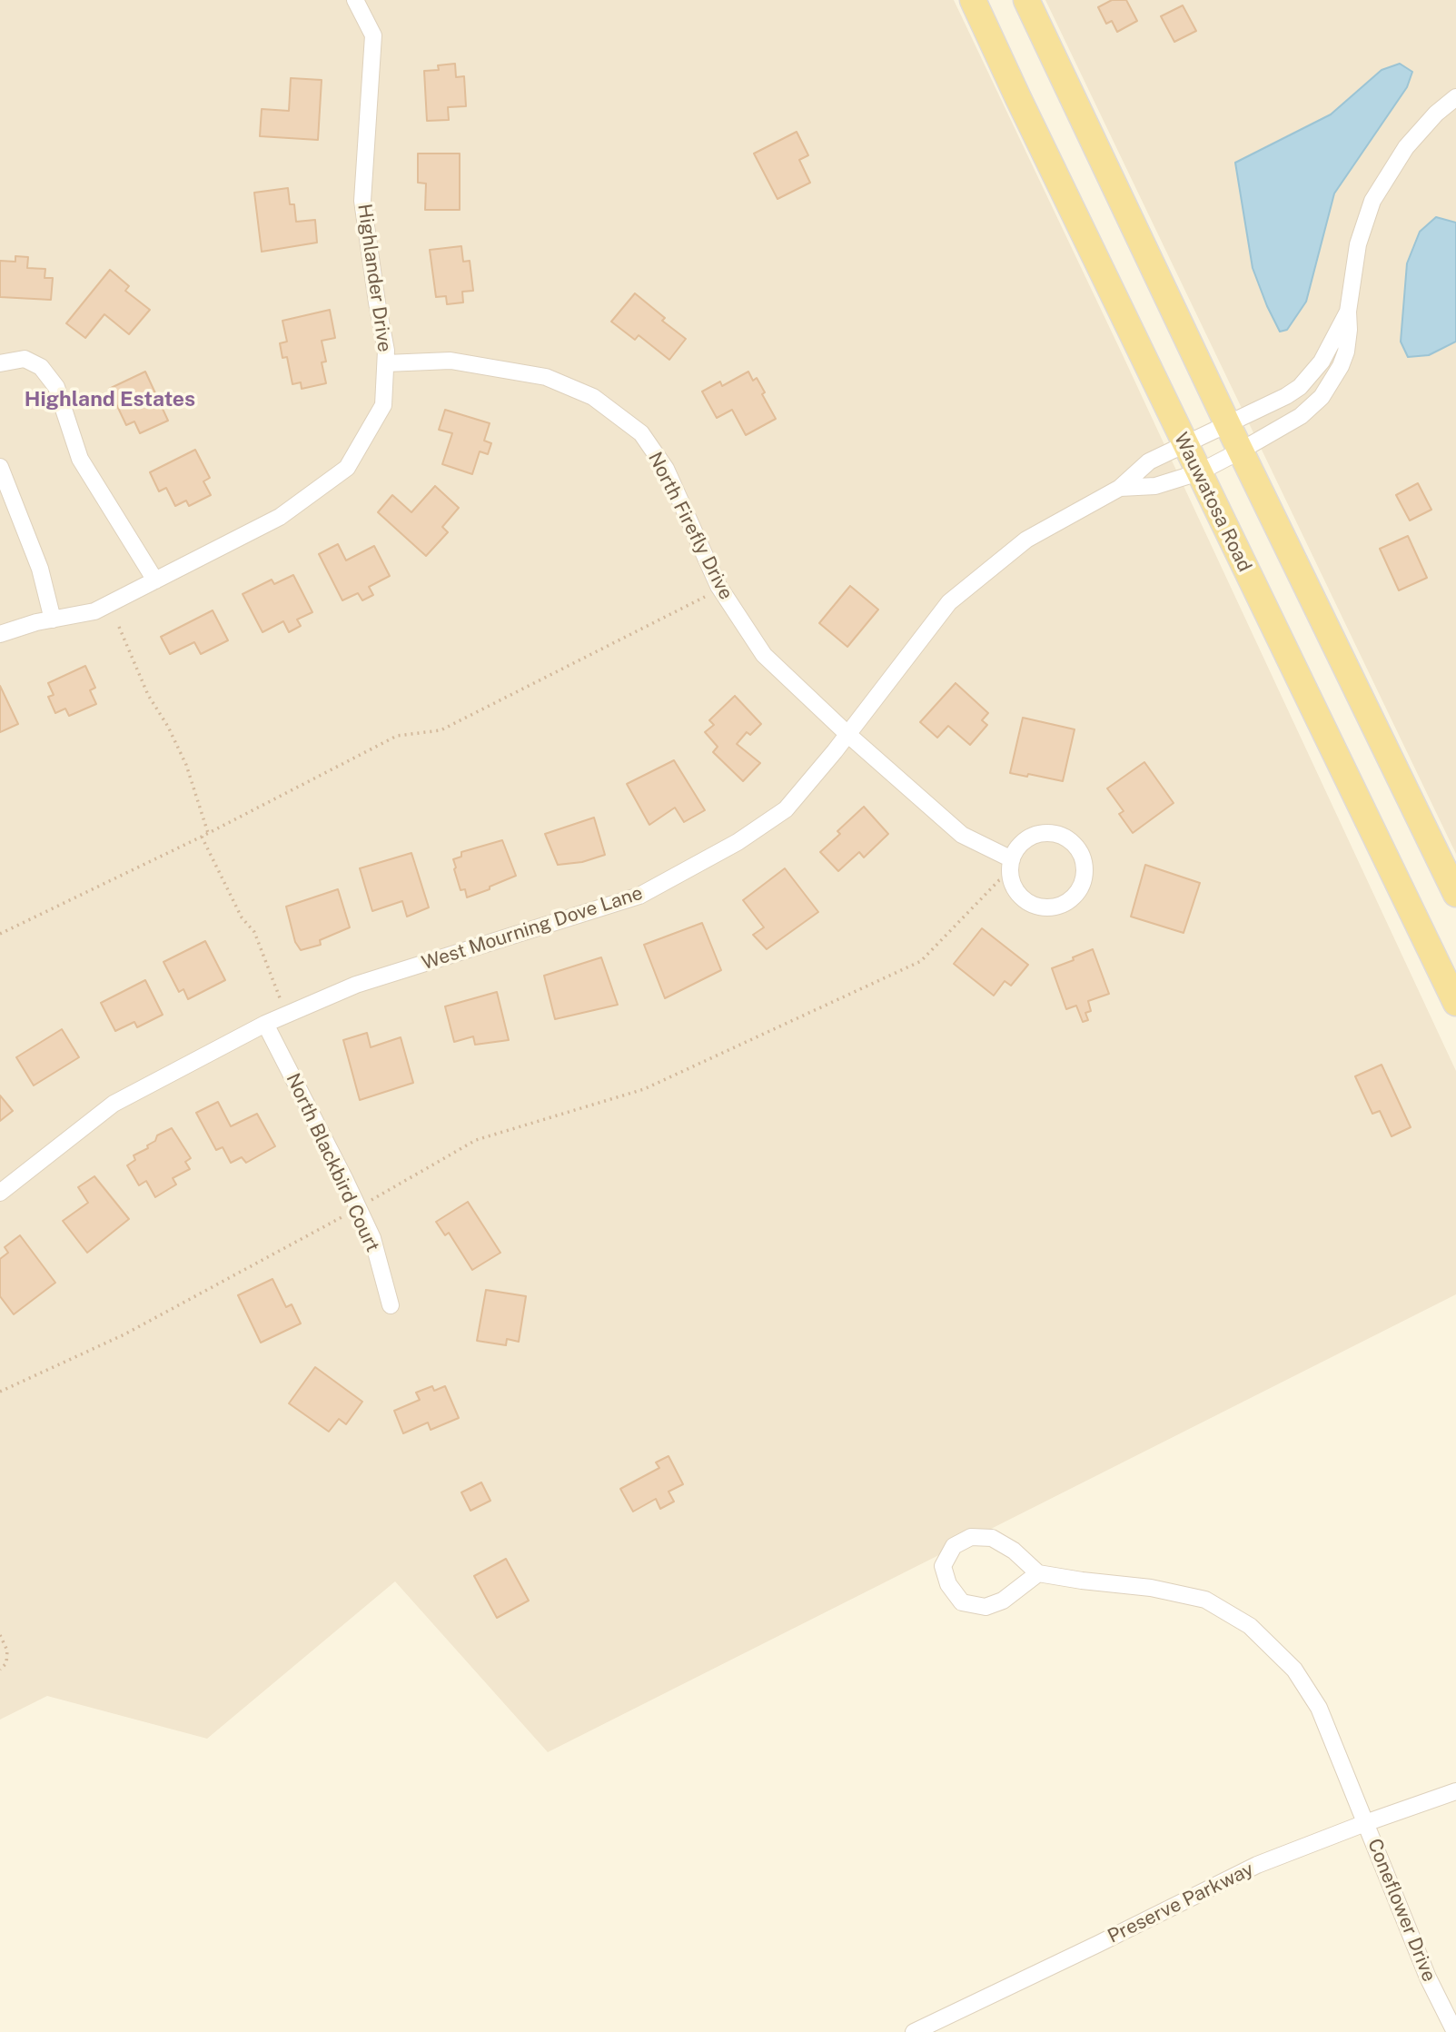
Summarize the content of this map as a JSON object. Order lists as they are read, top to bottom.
{
  "streets": {
    "main road": ["Wauwatosa Road"],
    "street": [
      "Highlander Drive",
      "North Firefly Drive",
      "West Mourning Dove Lane",
      "North Blackbird Court",
      "Preserve Parkway",
      "Coneflower Drive"
    ]
  },
  "crossings": [
    ["Highlander Drive", "North Firefly Drive"],
    ["North Firefly Drive", "West Mourning Dove Lane"],
    ["West Mourning Dove Lane", "North Blackbird Court"],
    ["Preserve Parkway", "Coneflower Drive"]
  ],
  "districts": ["Highland Estates"]
}
